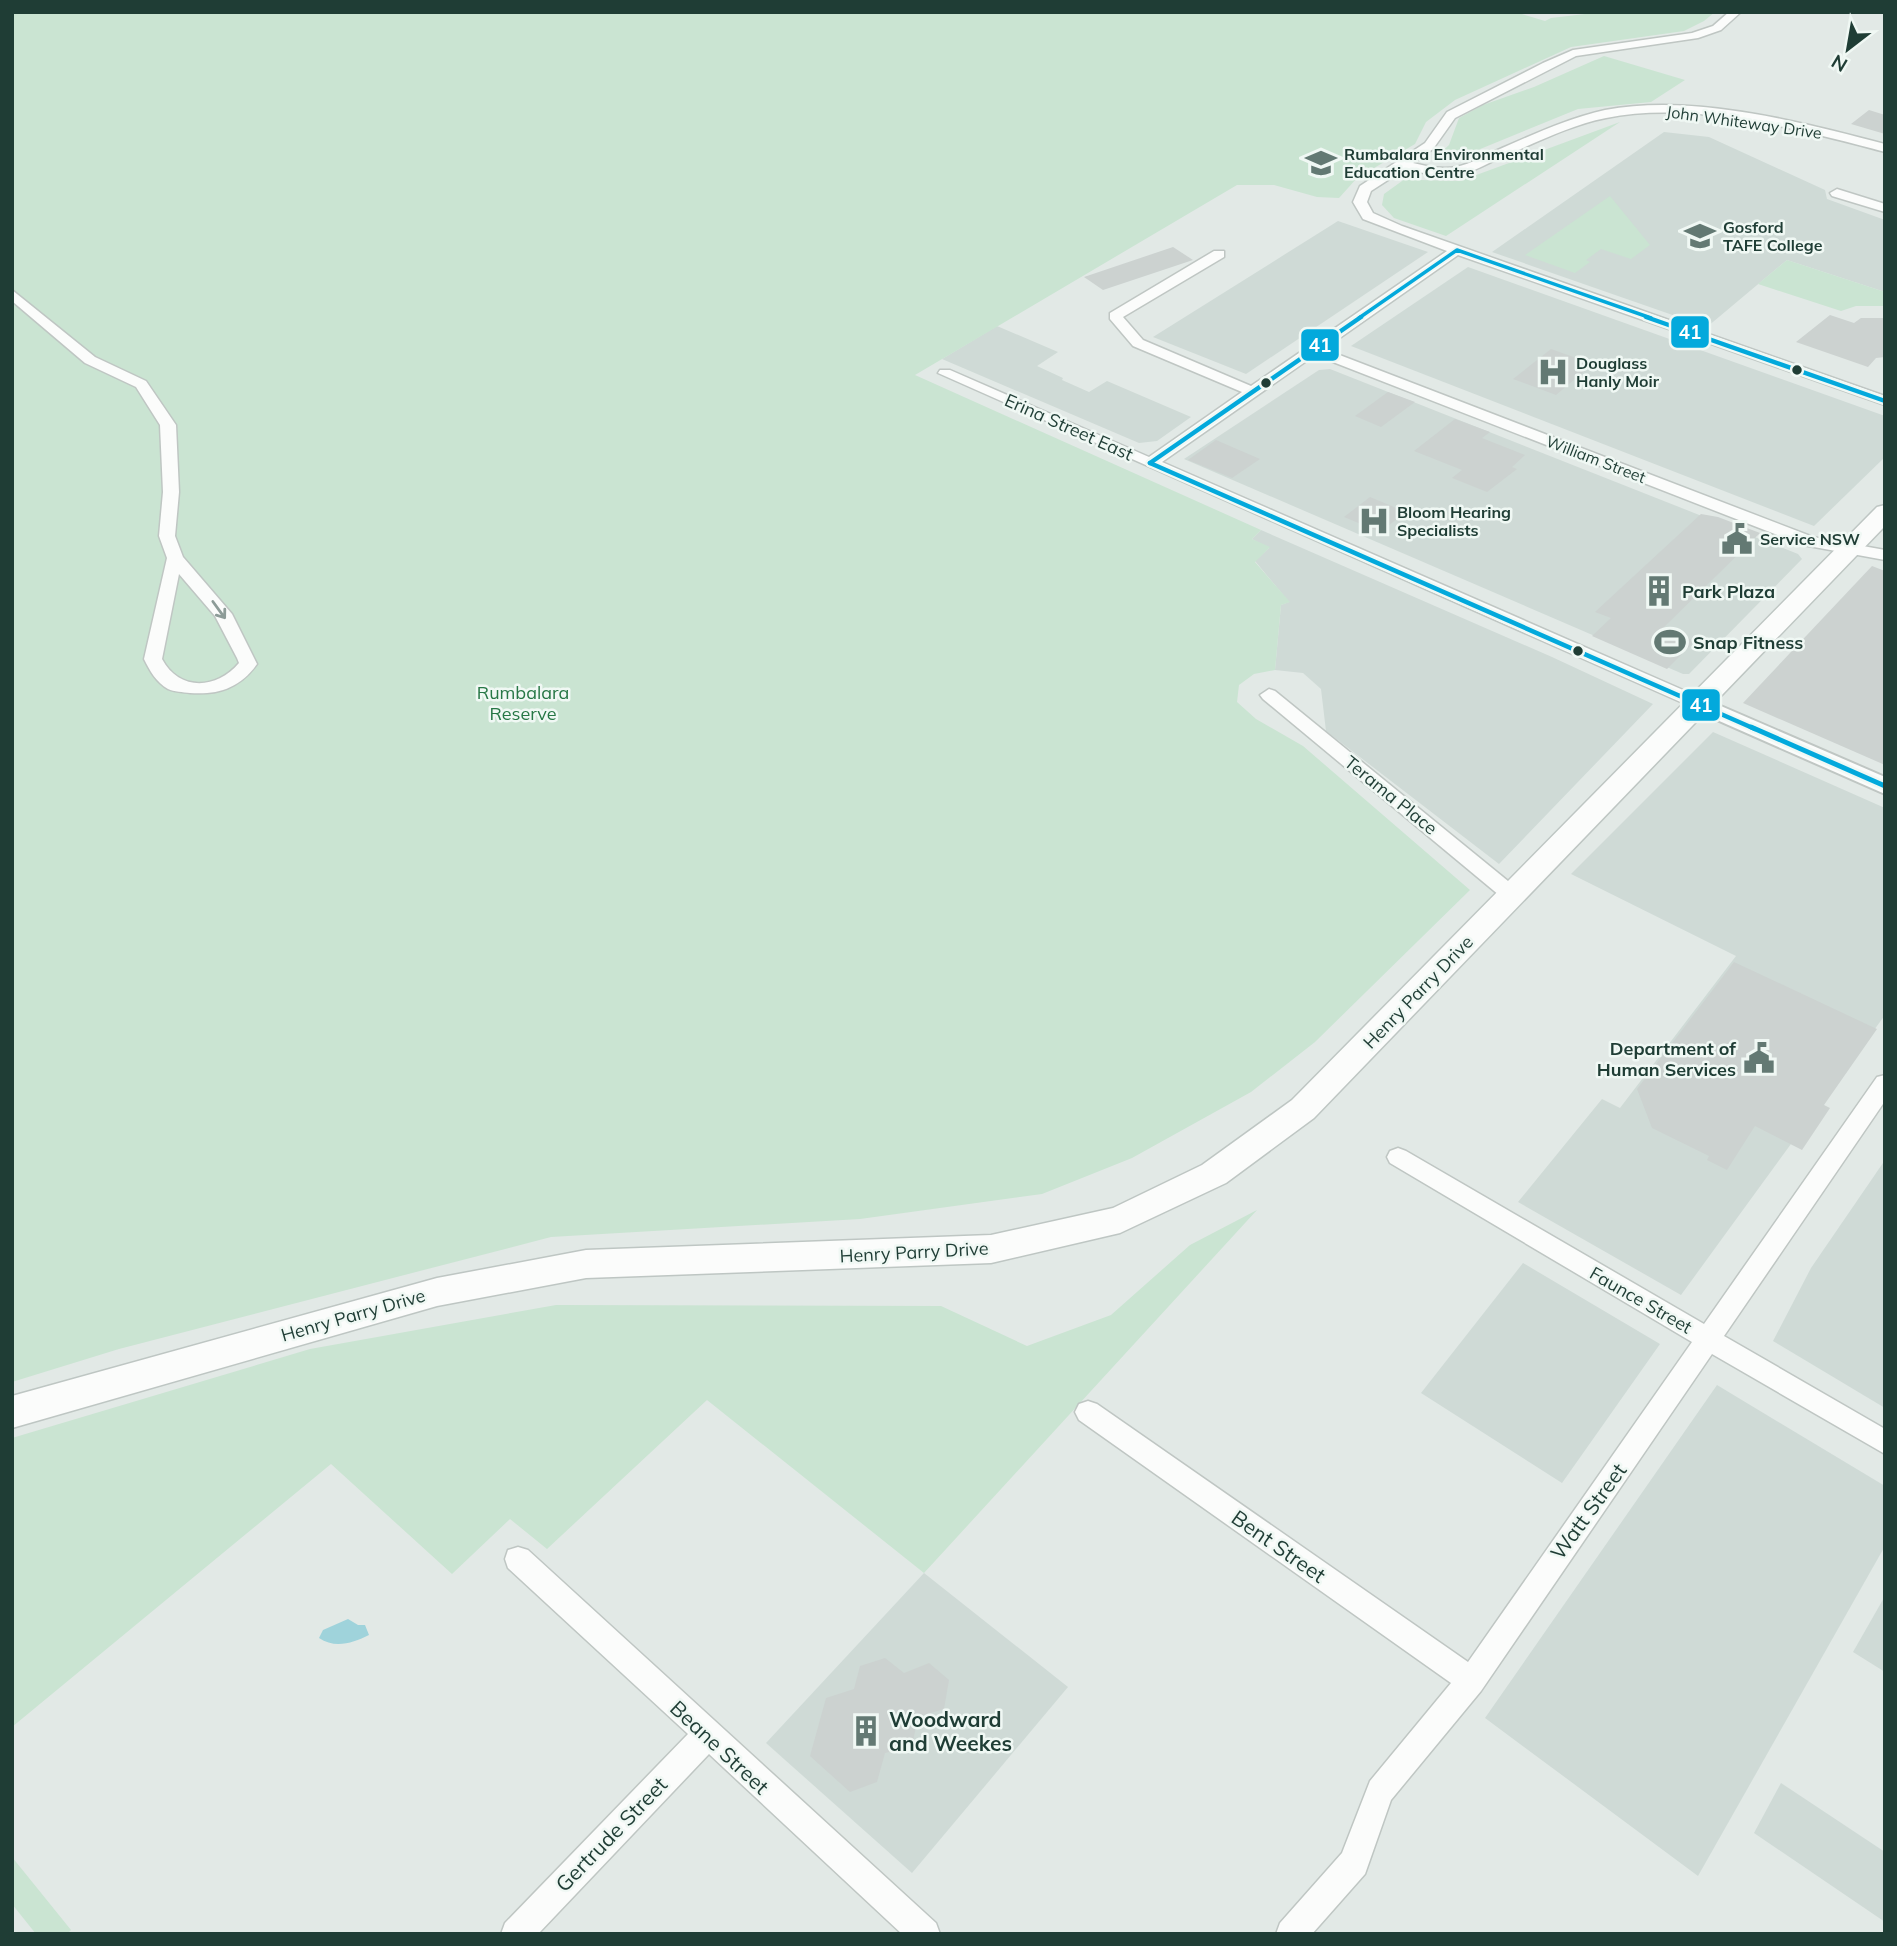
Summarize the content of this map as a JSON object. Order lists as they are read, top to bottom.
{
  "streets": {
    "main road": ["Henry Parry Drive"],
    "street": [
      "John Whiteway Drive",
      "Erina Street East",
      "William Street",
      "Terama Place",
      "Faunce Street",
      "Watt Street",
      "Bent Street",
      "Beane Street",
      "Gertrude Street"
    ]
  },
  "crossings": [
    ["Erina Street East", "Henry Parry Drive"],
    ["William Street", "Henry Parry Drive"],
    ["Terama Place", "Henry Parry Drive"],
    ["Faunce Street", "Watt Street"],
    ["Watt Street", "Bent Street"],
    ["Beane Street", "Gertrude Street"]
  ],
  "parks": ["Rumbalara Reserve"],
  "places": {
    "school or university": ["Rumbalara Environmental Education Centre", "Gosford TAFE College"],
    "hospital": ["Douglass Hanly Moir", "Bloom Hearing Specialists"],
    "public building": ["Service NSW", "Department of Human Services"],
    "building": ["Park Plaza", "Woodward and Weekes"],
    "sports": ["Snap Fitness"]
  },
  "lines": ["transit line 41"],
  "north": "bottom left"
}
